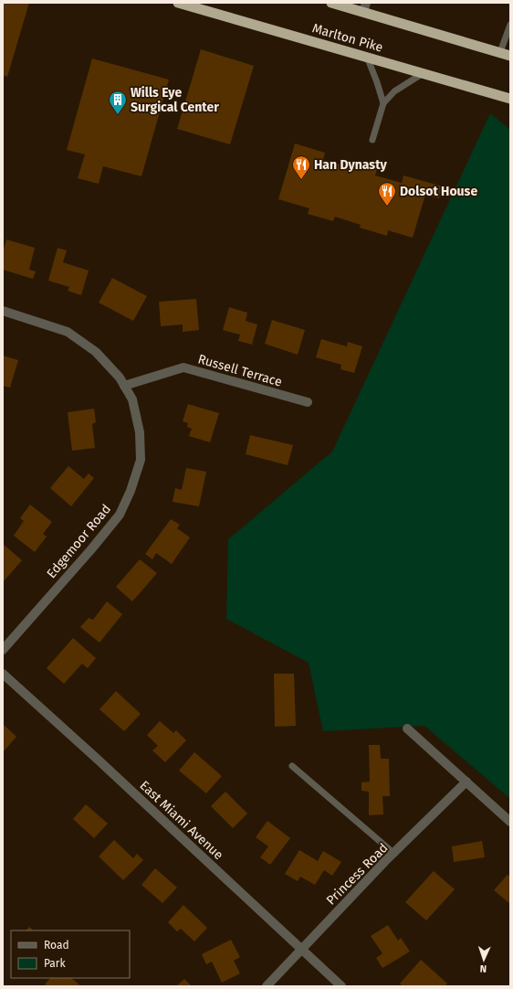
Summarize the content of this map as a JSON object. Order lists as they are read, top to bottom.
{
  "streets": {
    "highway": ["Marlton Pike"],
    "street": [
      "Russell Terrace",
      "Edgemoor Road",
      "East Miami Avenue",
      "Princess Road"
    ]
  },
  "crossings": [
    ["Russell Terrace", "Edgemoor Road"],
    ["East Miami Avenue", "Princess Road"]
  ],
  "places": {
    "building": ["Wills Eye Surgical Center"],
    "restaurant": ["Han Dynasty", "Dolsot House"]
  },
  "legend": ["Road", "Park"],
  "north": "bottom"
}
